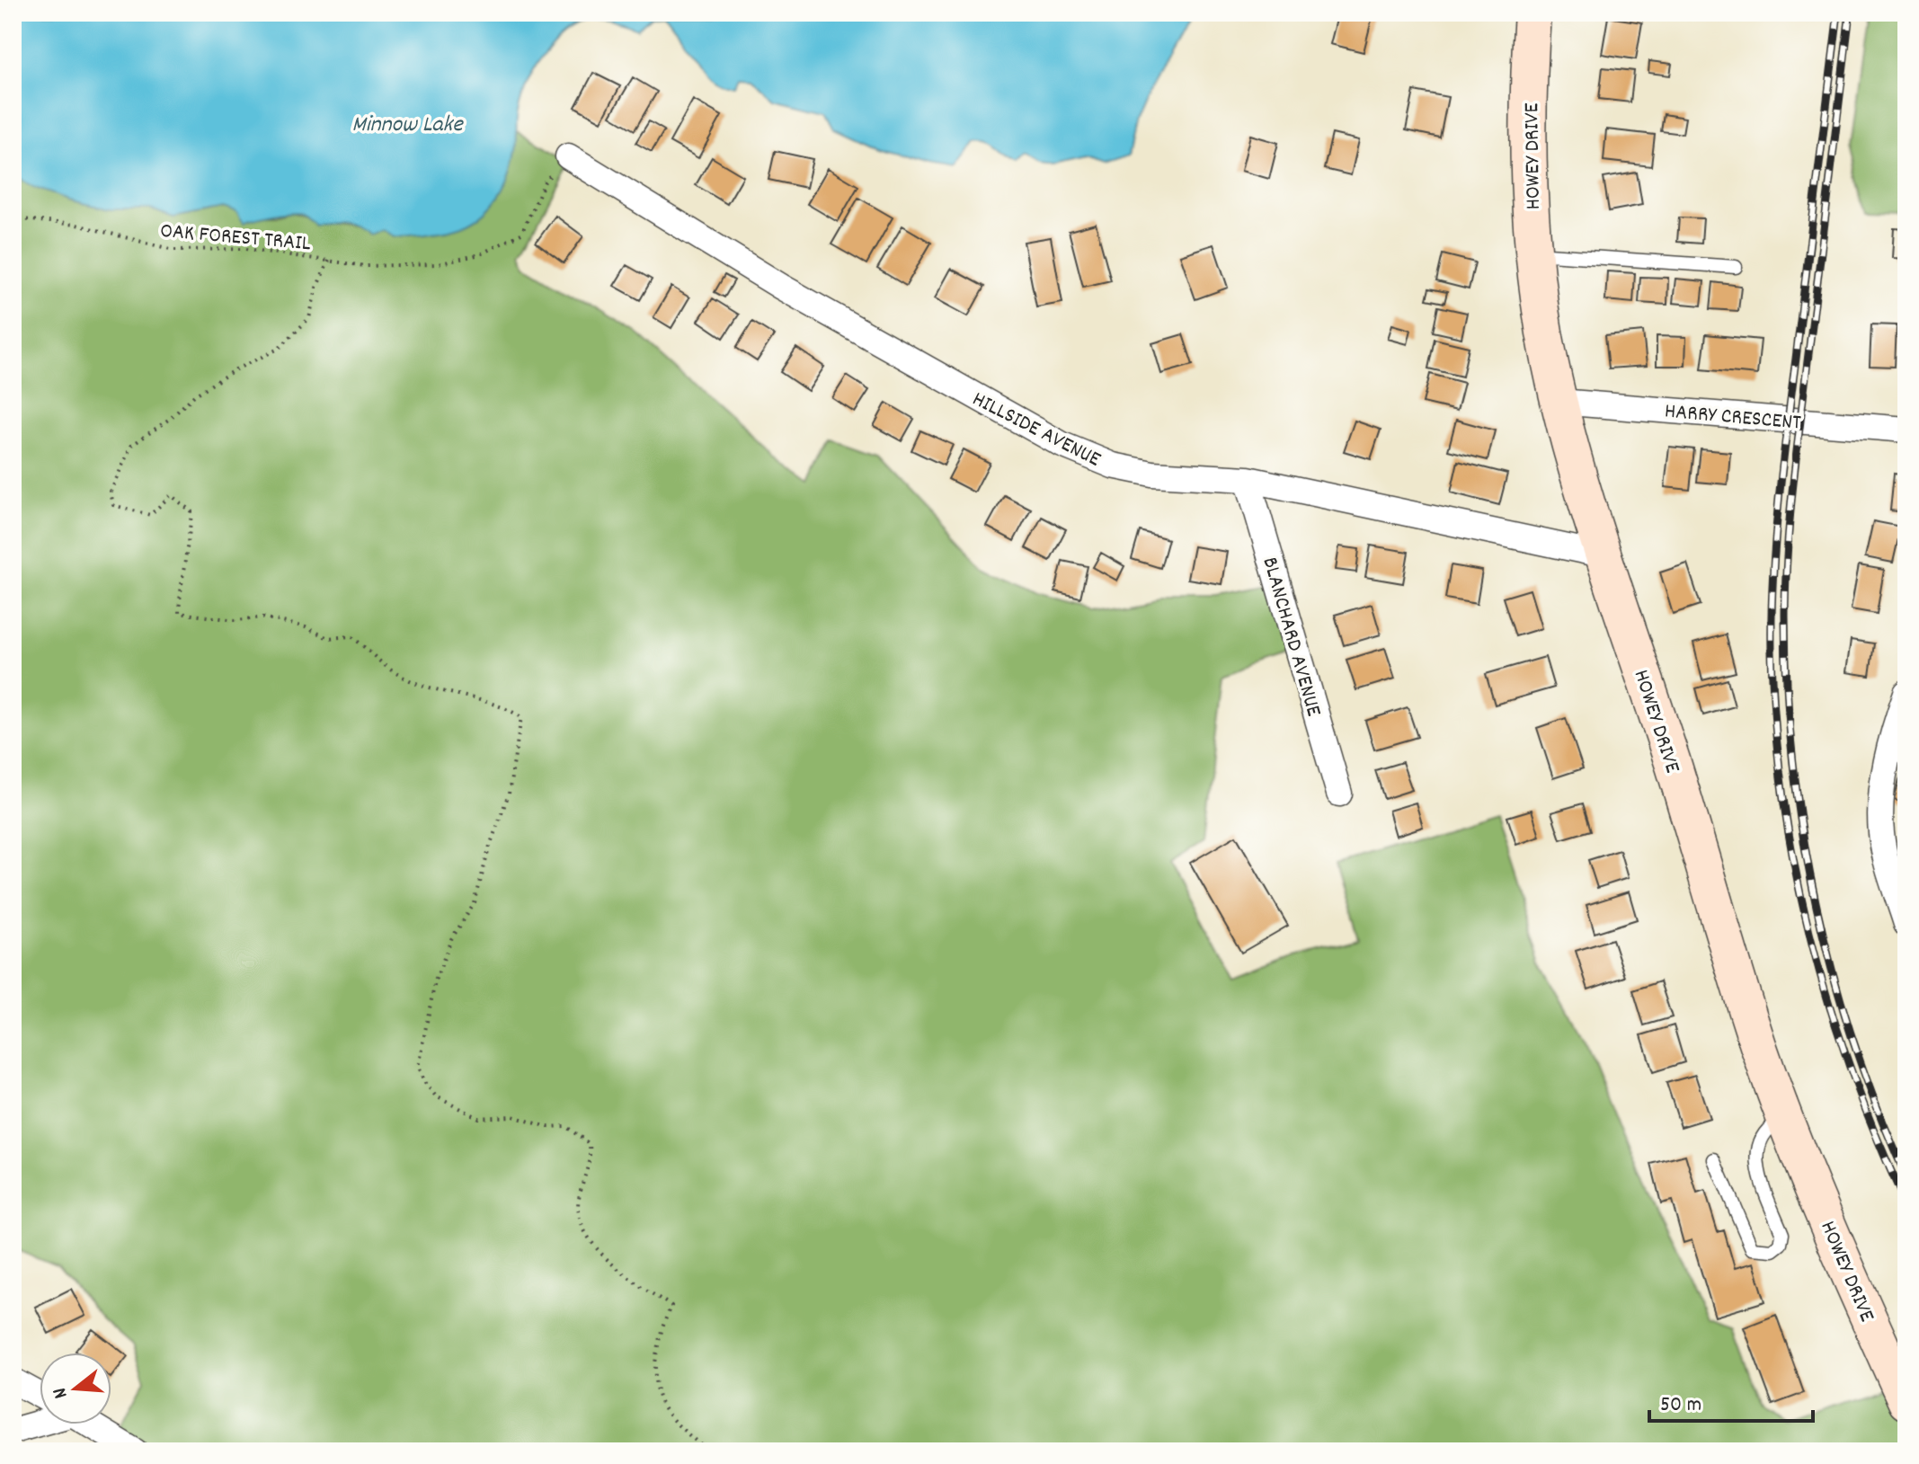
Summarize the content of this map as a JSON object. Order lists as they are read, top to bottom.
{
  "streets": {
    "main road": ["HOWEY DRIVE"],
    "street": ["HARRY CRESCENT", "HILLSIDE AVENUE", "BLANCHARD AVENUE"],
    "path": ["OAK FOREST TRAIL"]
  },
  "crossings": [
    ["HOWEY DRIVE", "HARRY CRESCENT"],
    ["HOWEY DRIVE", "HILLSIDE AVENUE"],
    ["OAK FOREST TRAIL", "HILLSIDE AVENUE"],
    ["HILLSIDE AVENUE", "BLANCHARD AVENUE"]
  ],
  "water": ["Minnow Lake"],
  "scale_bar": "50 m",
  "north": "left"
}
